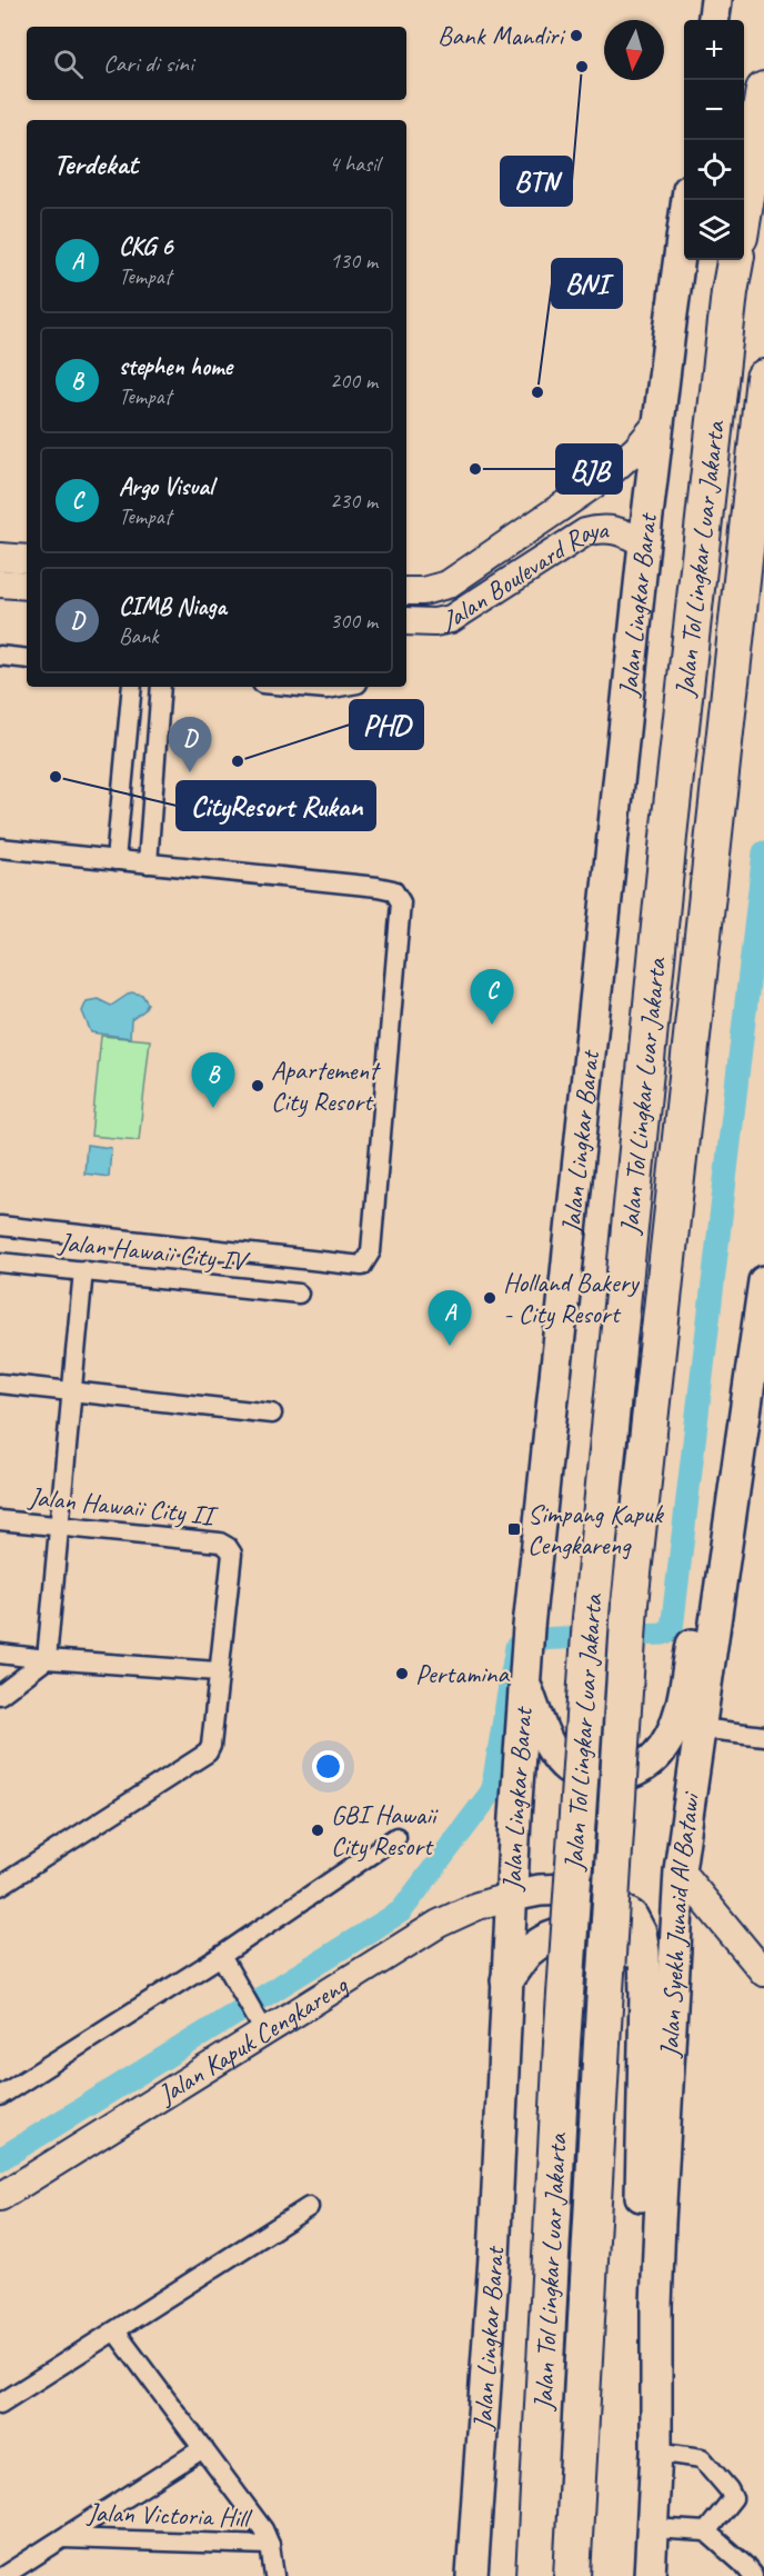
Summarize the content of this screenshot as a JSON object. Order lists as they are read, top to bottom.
{
  "streets": {
    "highway": ["Jalan Tol Lingkar Luar Jakarta"],
    "main road": ["Jalan Lingkar Barat", "Jalan Syekh Junaid Al Batawi"],
    "street": [
      "Jalan Boulevard Raya",
      "Jalan Hawaii City IV",
      "Jalan Hawaii City II",
      "Jalan Kapuk Cengkareng",
      "Jalan Victoria Hill"
    ]
  },
  "crossings": [
    ["Jalan Boulevard Raya", "Jalan Lingkar Barat"],
    ["Jalan Lingkar Barat", "Jalan Kapuk Cengkareng"]
  ],
  "places": {
    "other": [
      "Bank Mandiri",
      "BTN",
      "BNI",
      "BJB",
      "PHD",
      "CityResort Rukan",
      "Apartement City Resort",
      "Holland Bakery - City Resort",
      "Pertamina",
      "GBI Hawaii City Resort"
    ],
    "transit": ["Simpang Kapuk Cengkareng"]
  },
  "north": "bottom",
  "page": {
    "map_buttons": ["+", "−"],
    "search": "Cari di sini",
    "heading": ["Terdekat", "4 hasil"],
    "list": [
      {
        "mark": "A",
        "name": "CKG 6",
        "note": "Tempat",
        "value": "130 m"
      },
      {
        "mark": "B",
        "name": "stephen home",
        "note": "Tempat",
        "value": "200 m"
      },
      {
        "mark": "C",
        "name": "Argo Visual",
        "note": "Tempat",
        "value": "230 m"
      },
      {
        "mark": "D",
        "name": "CIMB Niaga",
        "note": "Bank",
        "value": "300 m"
      }
    ],
    "pins": [
      "D",
      "C",
      "B",
      "A"
    ]
  }
}
